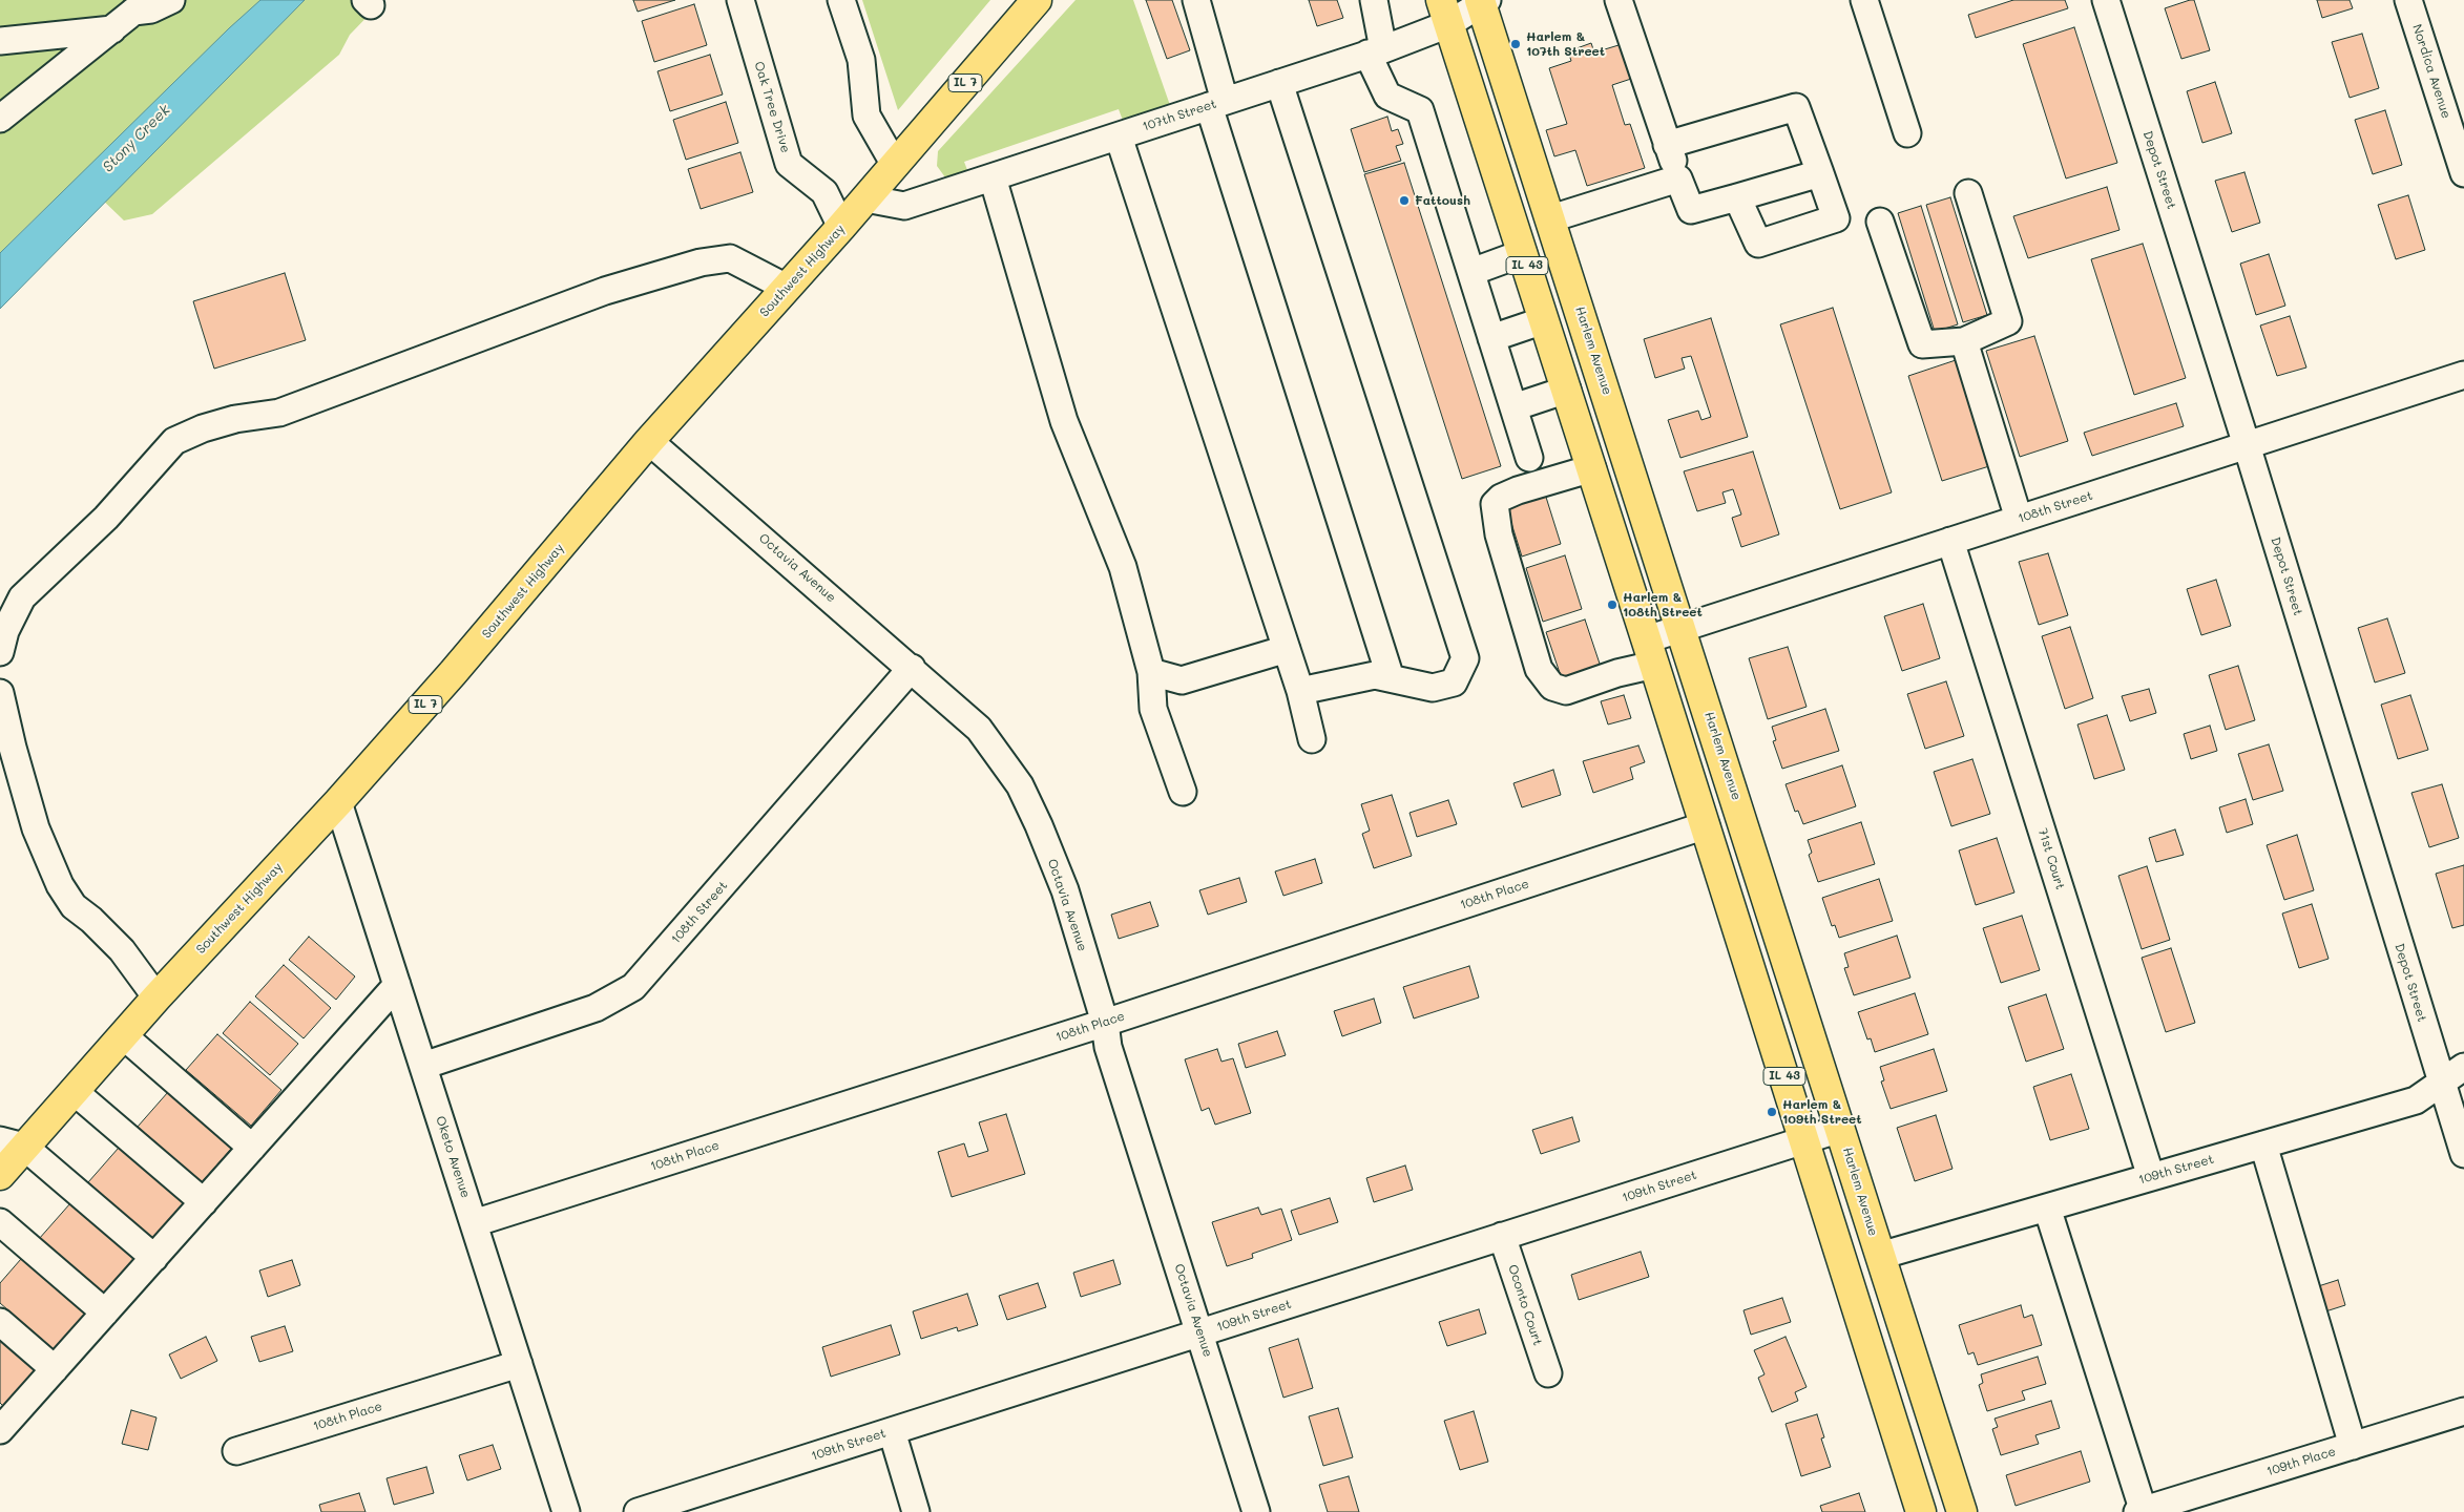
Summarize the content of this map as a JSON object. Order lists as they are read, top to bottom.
{
  "streets": {
    "main road": [
      "IL 7",
      "IL 43",
      "Southwest Highway",
      "Harlem Avenue"
    ],
    "street": [
      "Nordica Avenue",
      "Oak Tree Drive",
      "107th Street",
      "Depot Street",
      "108th Street",
      "Octavia Avenue",
      "71st Court",
      "108th Place",
      "Oketo Avenue",
      "109th Street",
      "Oconto Court",
      "109th Place"
    ]
  },
  "crossings": [
    ["Oak Tree Drive", "Southwest Highway"],
    ["107th Street", "IL 43"],
    ["107th Street", "Southwest Highway"],
    ["107th Street", "Harlem Avenue"],
    ["Depot Street", "108th Street"],
    ["Depot Street", "109th Street"],
    ["IL 43", "108th Street"],
    ["IL 43", "108th Place"],
    ["IL 43", "109th Street"],
    ["Southwest Highway", "Octavia Avenue"],
    ["Southwest Highway", "Oketo Avenue"],
    ["Harlem Avenue", "108th Street"],
    ["Harlem Avenue", "109th Street"],
    ["108th Street", "Octavia Avenue"],
    ["108th Street", "71st Court"],
    ["108th Street", "Oketo Avenue"],
    ["Octavia Avenue", "108th Place"],
    ["Octavia Avenue", "109th Street"],
    ["71st Court", "109th Street"],
    ["108th Place", "Oketo Avenue"],
    ["109th Street", "Oconto Court"]
  ],
  "water": ["Stony Creek"],
  "places": [
    "Harlem & 107th Street",
    "Fattoush",
    "Harlem & 108th Street",
    "Harlem & 109th Street"
  ]
}
